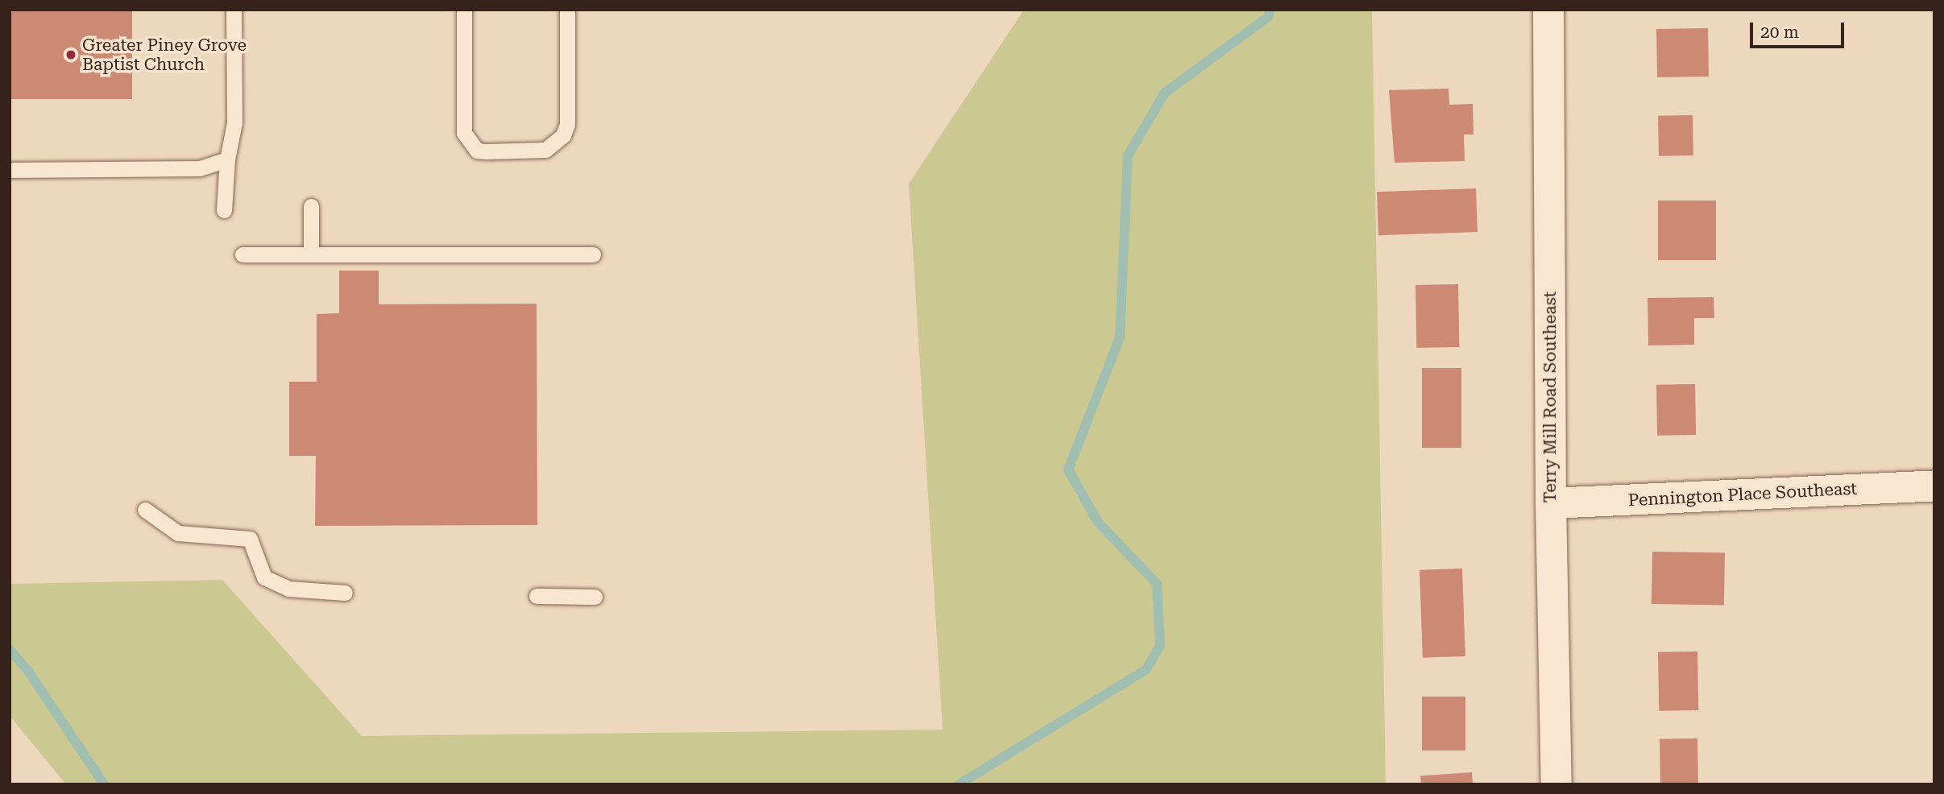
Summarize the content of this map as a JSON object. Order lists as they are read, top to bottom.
{
  "streets": {
    "street": ["Terry Mill Road Southeast", "Pennington Place Southeast"]
  },
  "crossings": [
    ["Terry Mill Road Southeast", "Pennington Place Southeast"]
  ],
  "places": ["Greater Piney Grove Baptist Church"],
  "scale_bar": "20 m"
}
